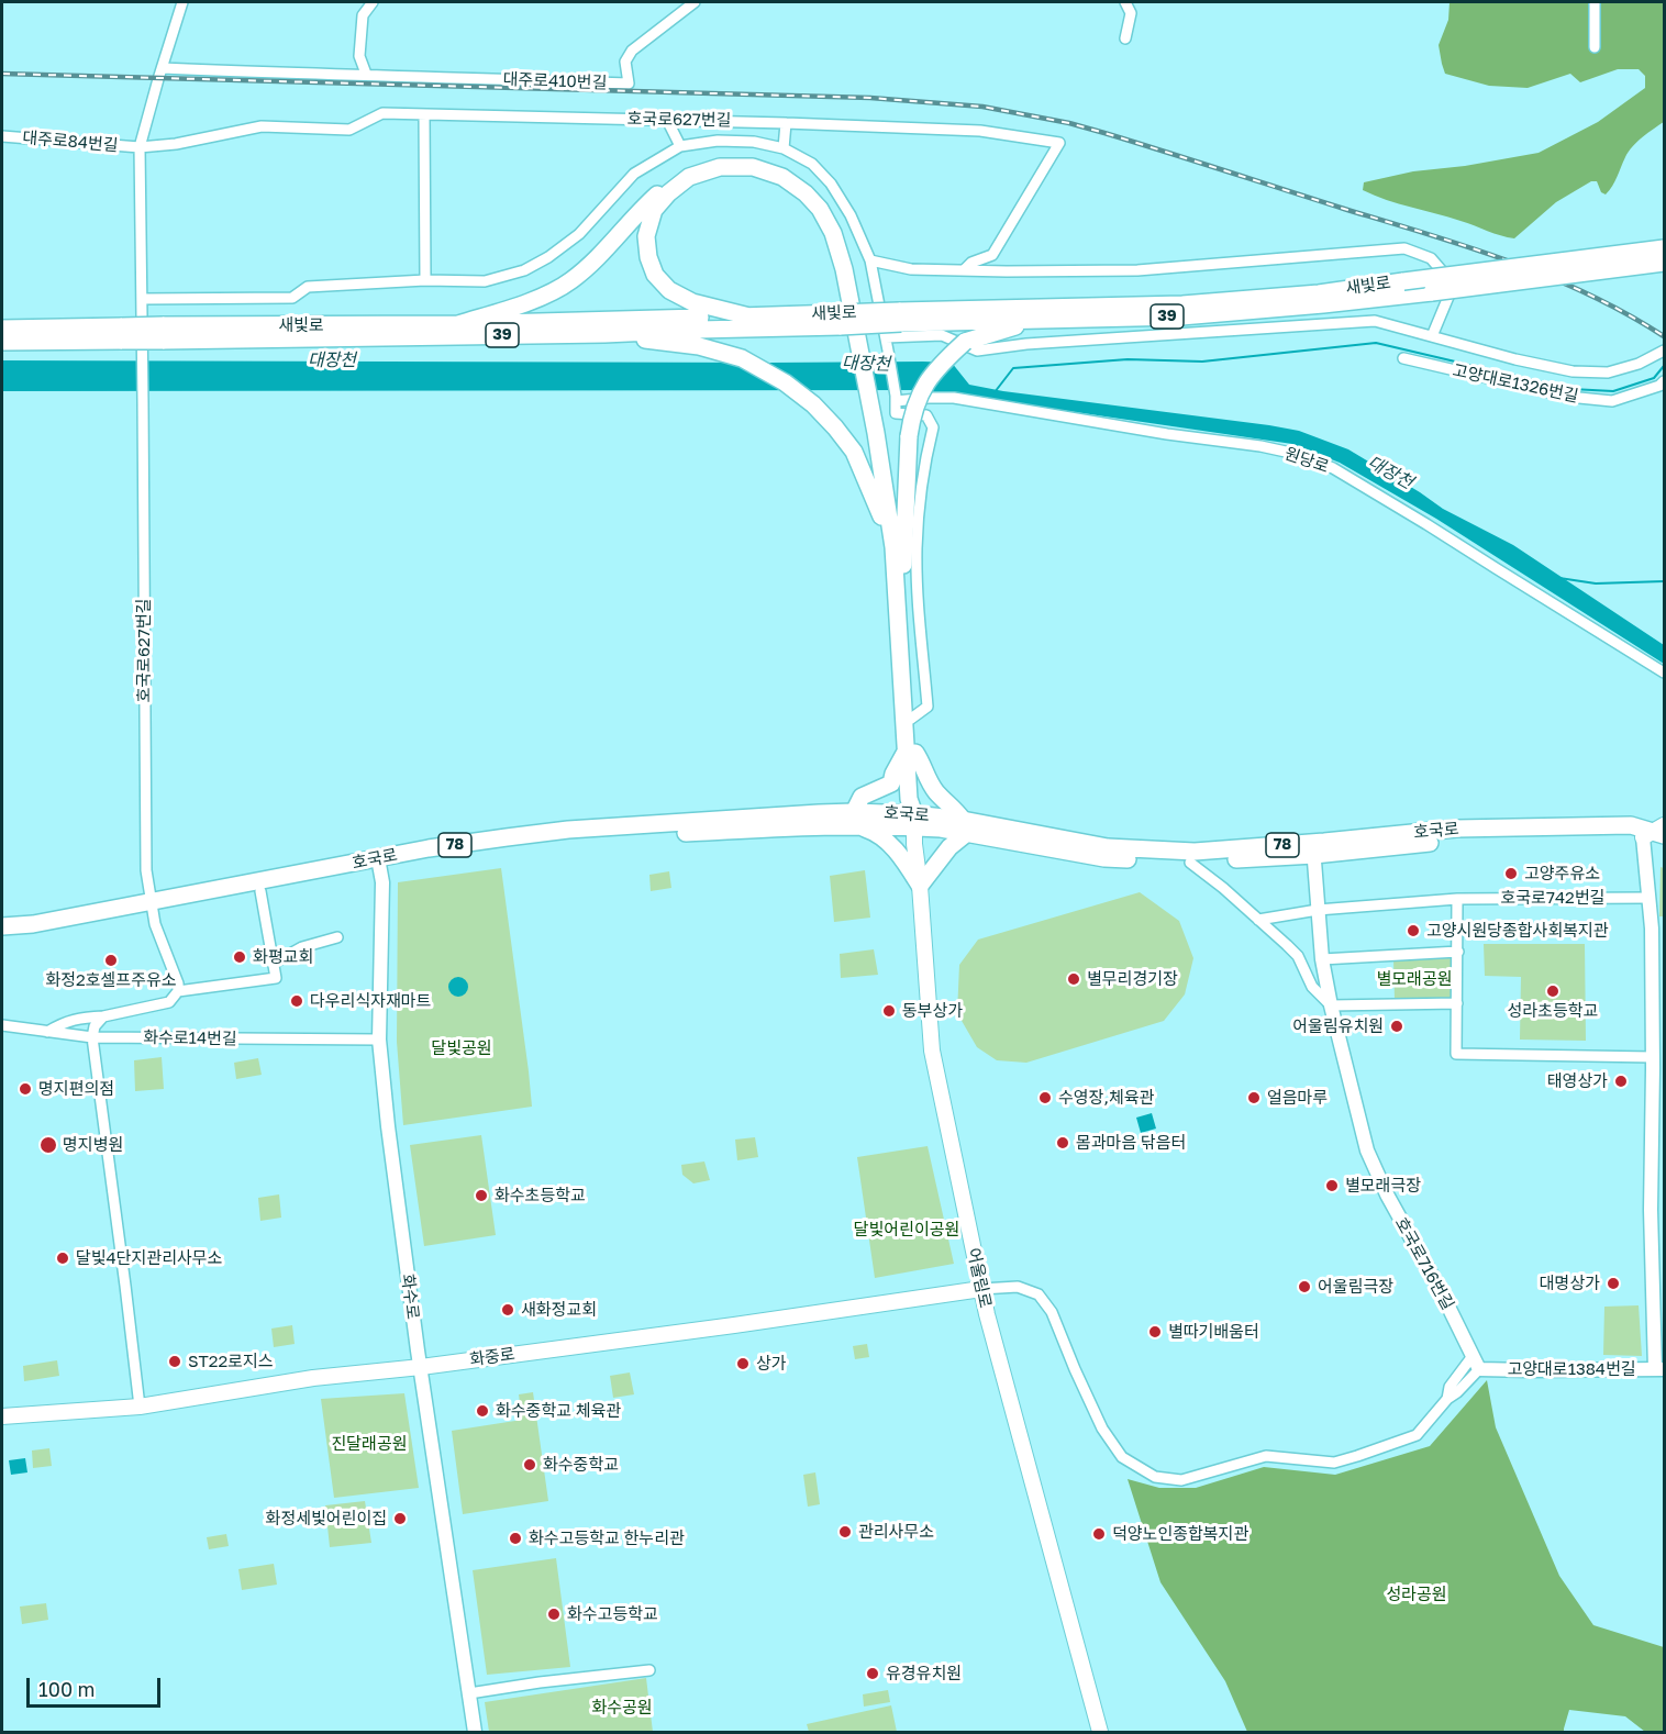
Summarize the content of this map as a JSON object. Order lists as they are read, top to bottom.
{
  "streets": {
    "main road": [
      "새빛로",
      "39",
      "호국로",
      "78",
      "어울림로",
      "화중로"
    ],
    "street": [
      "대주로410번길",
      "호국로627번길",
      "대주로84번길",
      "고양대로1326번길",
      "원당로",
      "호국로742번길",
      "화수로14번길",
      "호국로716번길",
      "화수로",
      "고양대로1384번길"
    ]
  },
  "crossings": [
    ["호국로627번길", "대주로84번길"],
    ["호국로627번길", "호국로"],
    ["호국로", "호국로716번길"],
    ["호국로", "어울림로"],
    ["호국로", "화수로"],
    ["화수로14번길", "화수로"],
    ["호국로716번길", "고양대로1384번길"],
    ["어울림로", "화중로"],
    ["화수로", "화중로"]
  ],
  "water": ["대장천"],
  "parks": [
    "별모래공원",
    "달빛공원",
    "달빛어린이공원",
    "진달래공원",
    "성라공원",
    "화수공원"
  ],
  "places": [
    "고양주유소",
    "고양시원당종합사회복지관",
    "화평교회",
    "화정2호셀프주유소",
    "별무리경기장",
    "성라초등학교",
    "다우리식자재마트",
    "동부상가",
    "어울림유치원",
    "태영상가",
    "명지편의점",
    "수영장,체육관",
    "얼음마루",
    "몸과마음 닦음터",
    "명지병원",
    "별모래극장",
    "화수초등학교",
    "달빛4단지관리사무소",
    "대명상가",
    "어울림극장",
    "새화정교회",
    "별따기배움터",
    "ST22로지스",
    "상가",
    "화수중학교 체육관",
    "화수중학교",
    "화정세빛어린이집",
    "관리사무소",
    "덕양노인종합복지관",
    "화수고등학교 한누리관",
    "화수고등학교",
    "유경유치원"
  ],
  "scale_bar": "100 m"
}
